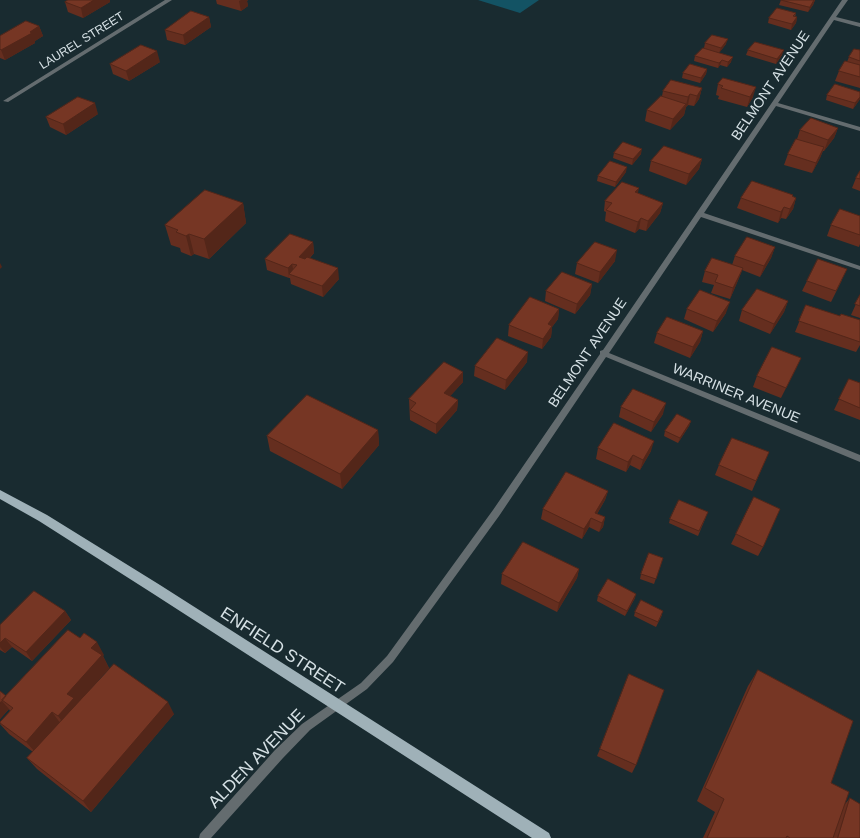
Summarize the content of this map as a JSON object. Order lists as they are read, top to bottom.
{
  "streets": {
    "main road": ["ENFIELD STREET"],
    "street": [
      "LAUREL STREET",
      "BELMONT AVENUE",
      "WARRINER AVENUE",
      "ALDEN AVENUE"
    ]
  },
  "crossings": [
    ["BELMONT AVENUE", "WARRINER AVENUE"],
    ["BELMONT AVENUE", "ENFIELD STREET"],
    ["BELMONT AVENUE", "ALDEN AVENUE"],
    ["ENFIELD STREET", "ALDEN AVENUE"]
  ]
}
